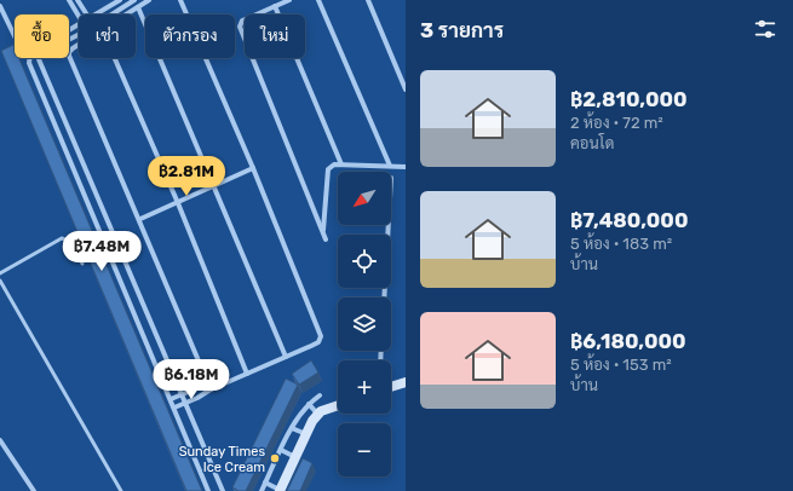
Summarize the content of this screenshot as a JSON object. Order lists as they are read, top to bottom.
{
  "places": ["Sunday Times Ice Cream"],
  "north": "bottom left",
  "page": {
    "heading": "3 รายการ",
    "chip": [
      "ซื้อ",
      "เช่า",
      "ตัวกรอง",
      "ใหม่"
    ],
    "list": [
      {
        "name": "฿2,810,000",
        "note": "2 ห้อง · 72 m² · คอนโด"
      },
      {
        "name": "฿7,480,000",
        "note": "5 ห้อง · 183 m² · บ้าน"
      },
      {
        "name": "฿6,180,000",
        "note": "5 ห้อง · 153 m² · บ้าน"
      }
    ],
    "price": ["฿2.81M", "฿7.48M", "฿6.18M"],
    "map_buttons": ["+", "−"]
  }
}
